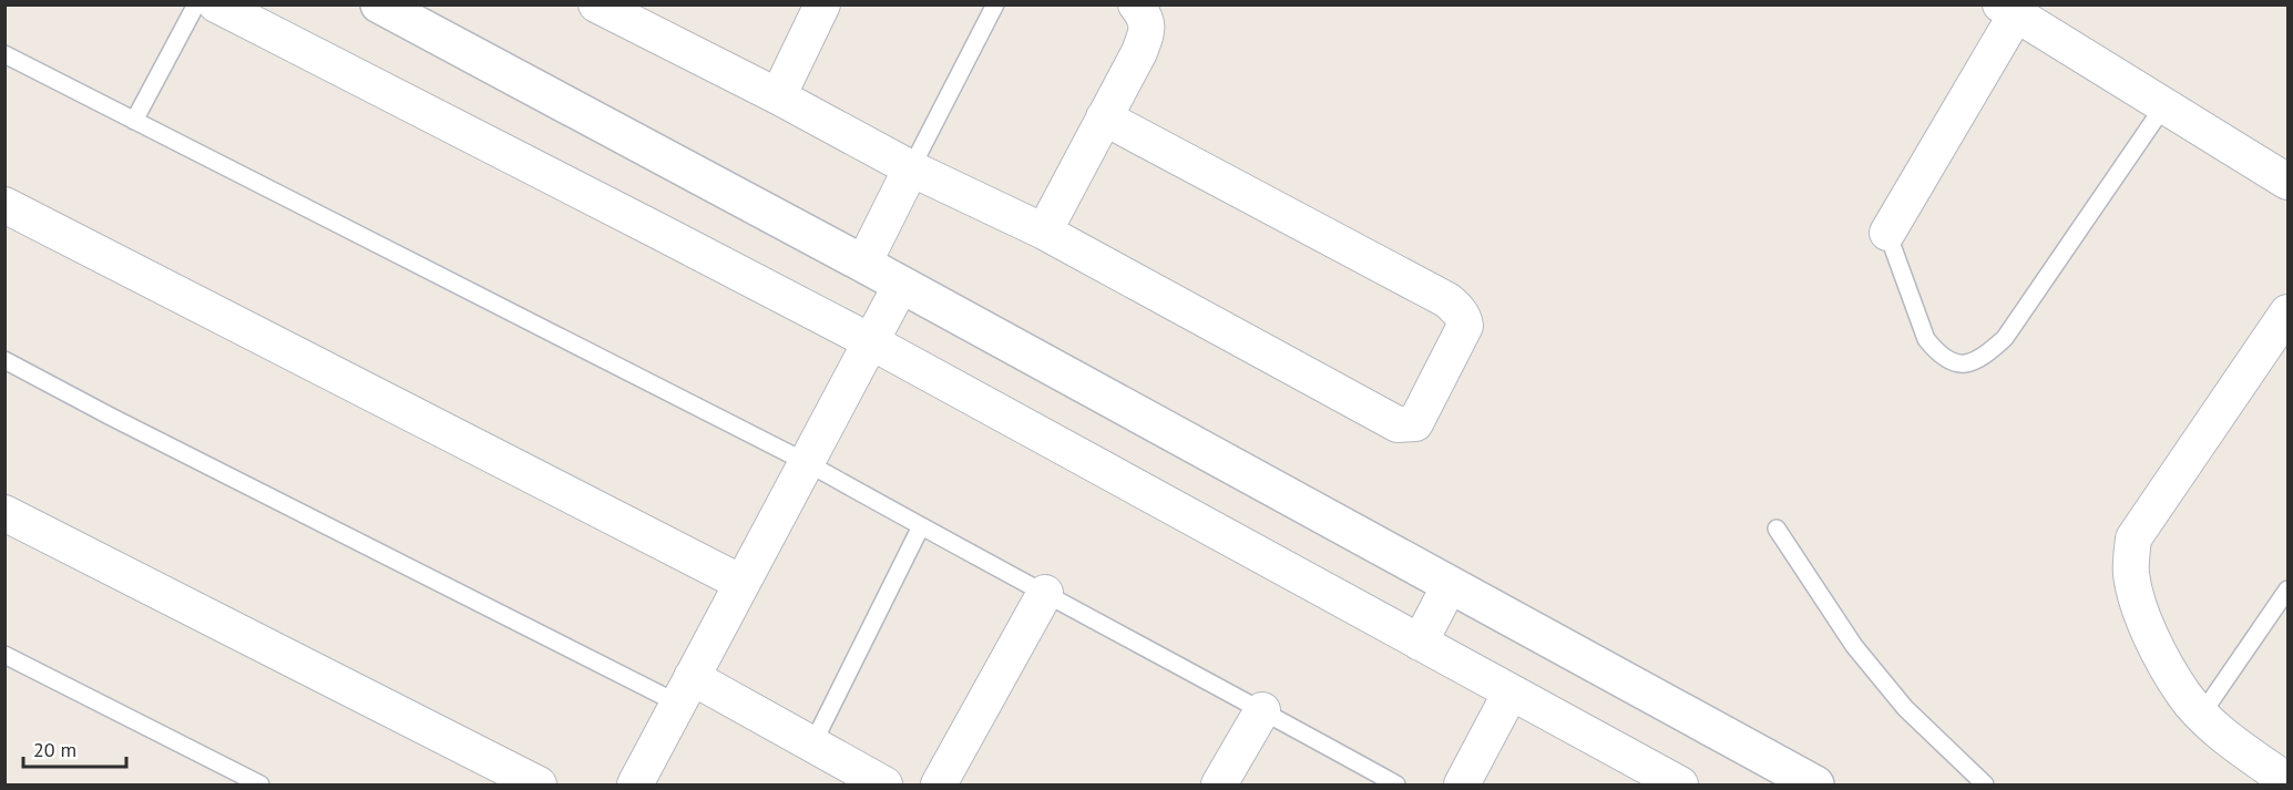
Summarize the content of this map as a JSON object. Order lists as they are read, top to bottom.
{
  "scale_bar": "20 m"
}
